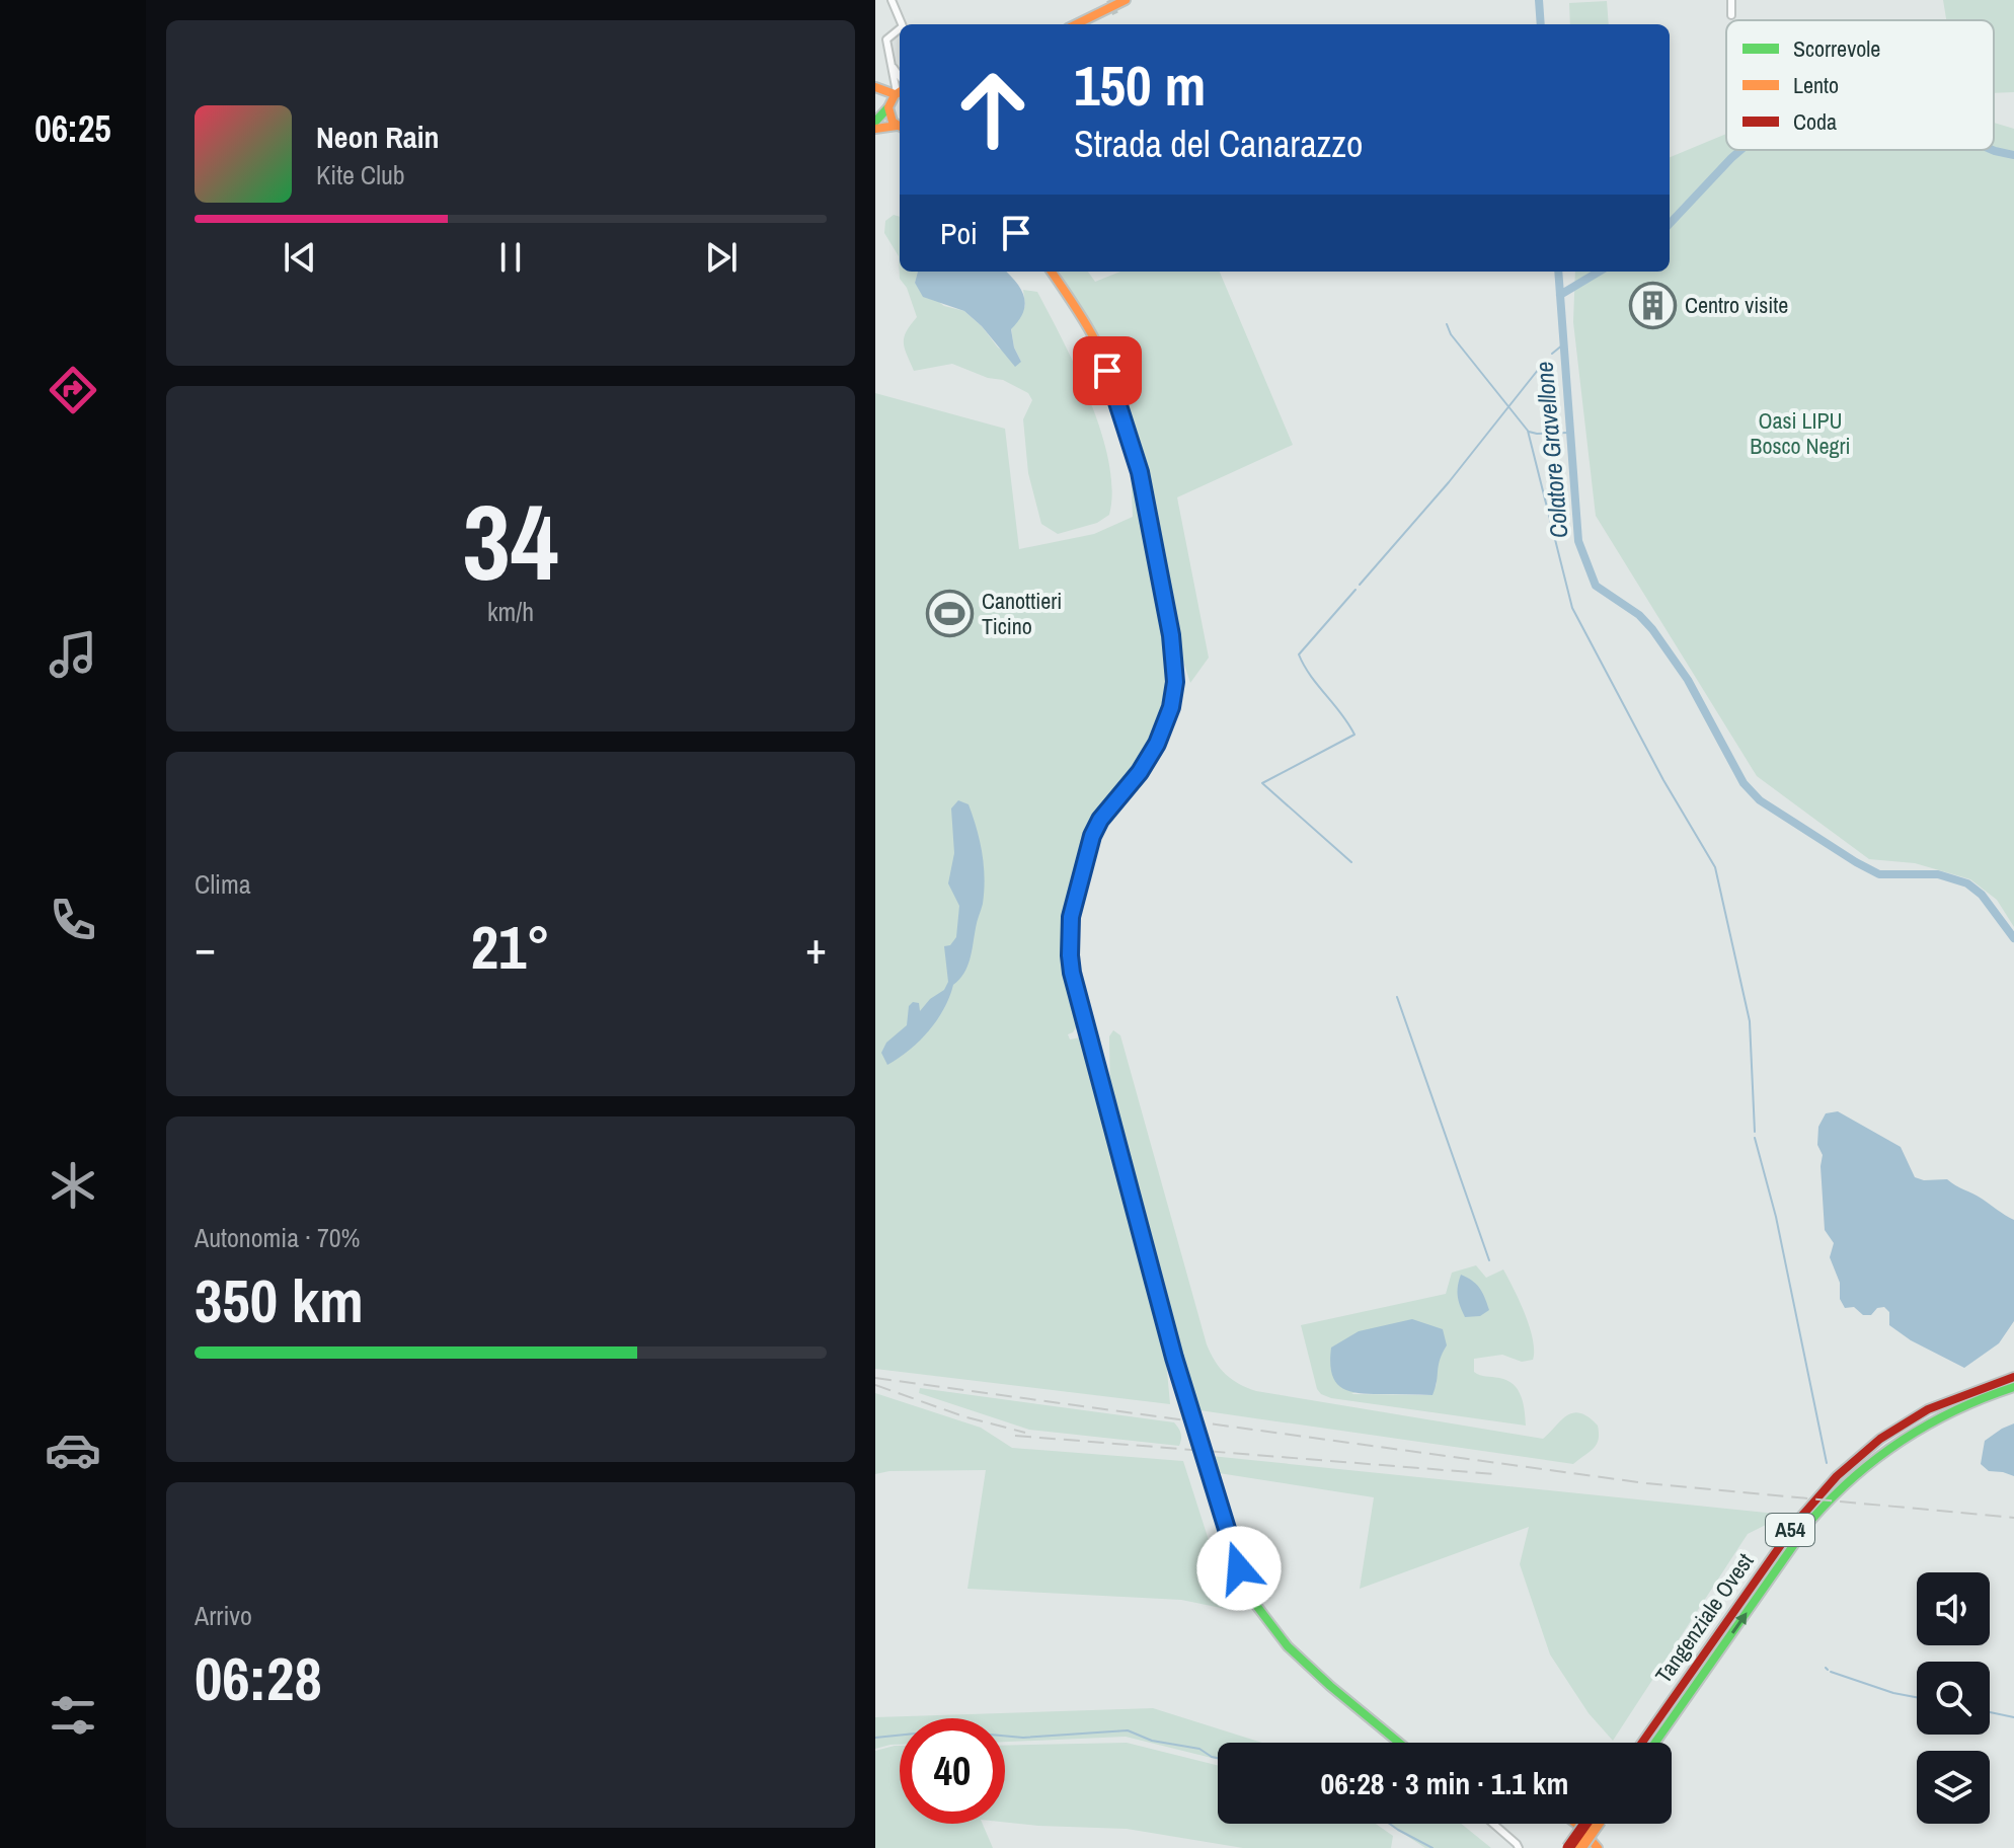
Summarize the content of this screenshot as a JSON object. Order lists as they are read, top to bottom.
{
  "streets": {
    "main road": ["A54", "Tangenziale Ovest"]
  },
  "water": ["Colatore Gravellone"],
  "parks": ["Oasi LIPU Bosco Negri"],
  "places": {
    "building": ["Centro visite"],
    "sports": ["Canottieri Ticino"]
  },
  "legend": ["Scorrevole", "Lento", "Coda"],
  "page": {
    "tabs": "06:25",
    "turn": ["150 m", "Strada del Canarazzo"],
    "song": ["Neon Rain", "Kite Club"],
    "then": "Poi",
    "tile": [
      ["34", "km/h"],
      "Clima",
      ["Autonomia · 70%", "350 km"],
      ["Arrivo", "06:28"]
    ],
    "heat": ["−", "21°", "+"],
    "limit": "40",
    "trip": "06:28 · 3 min · 1.1 km"
  }
}
